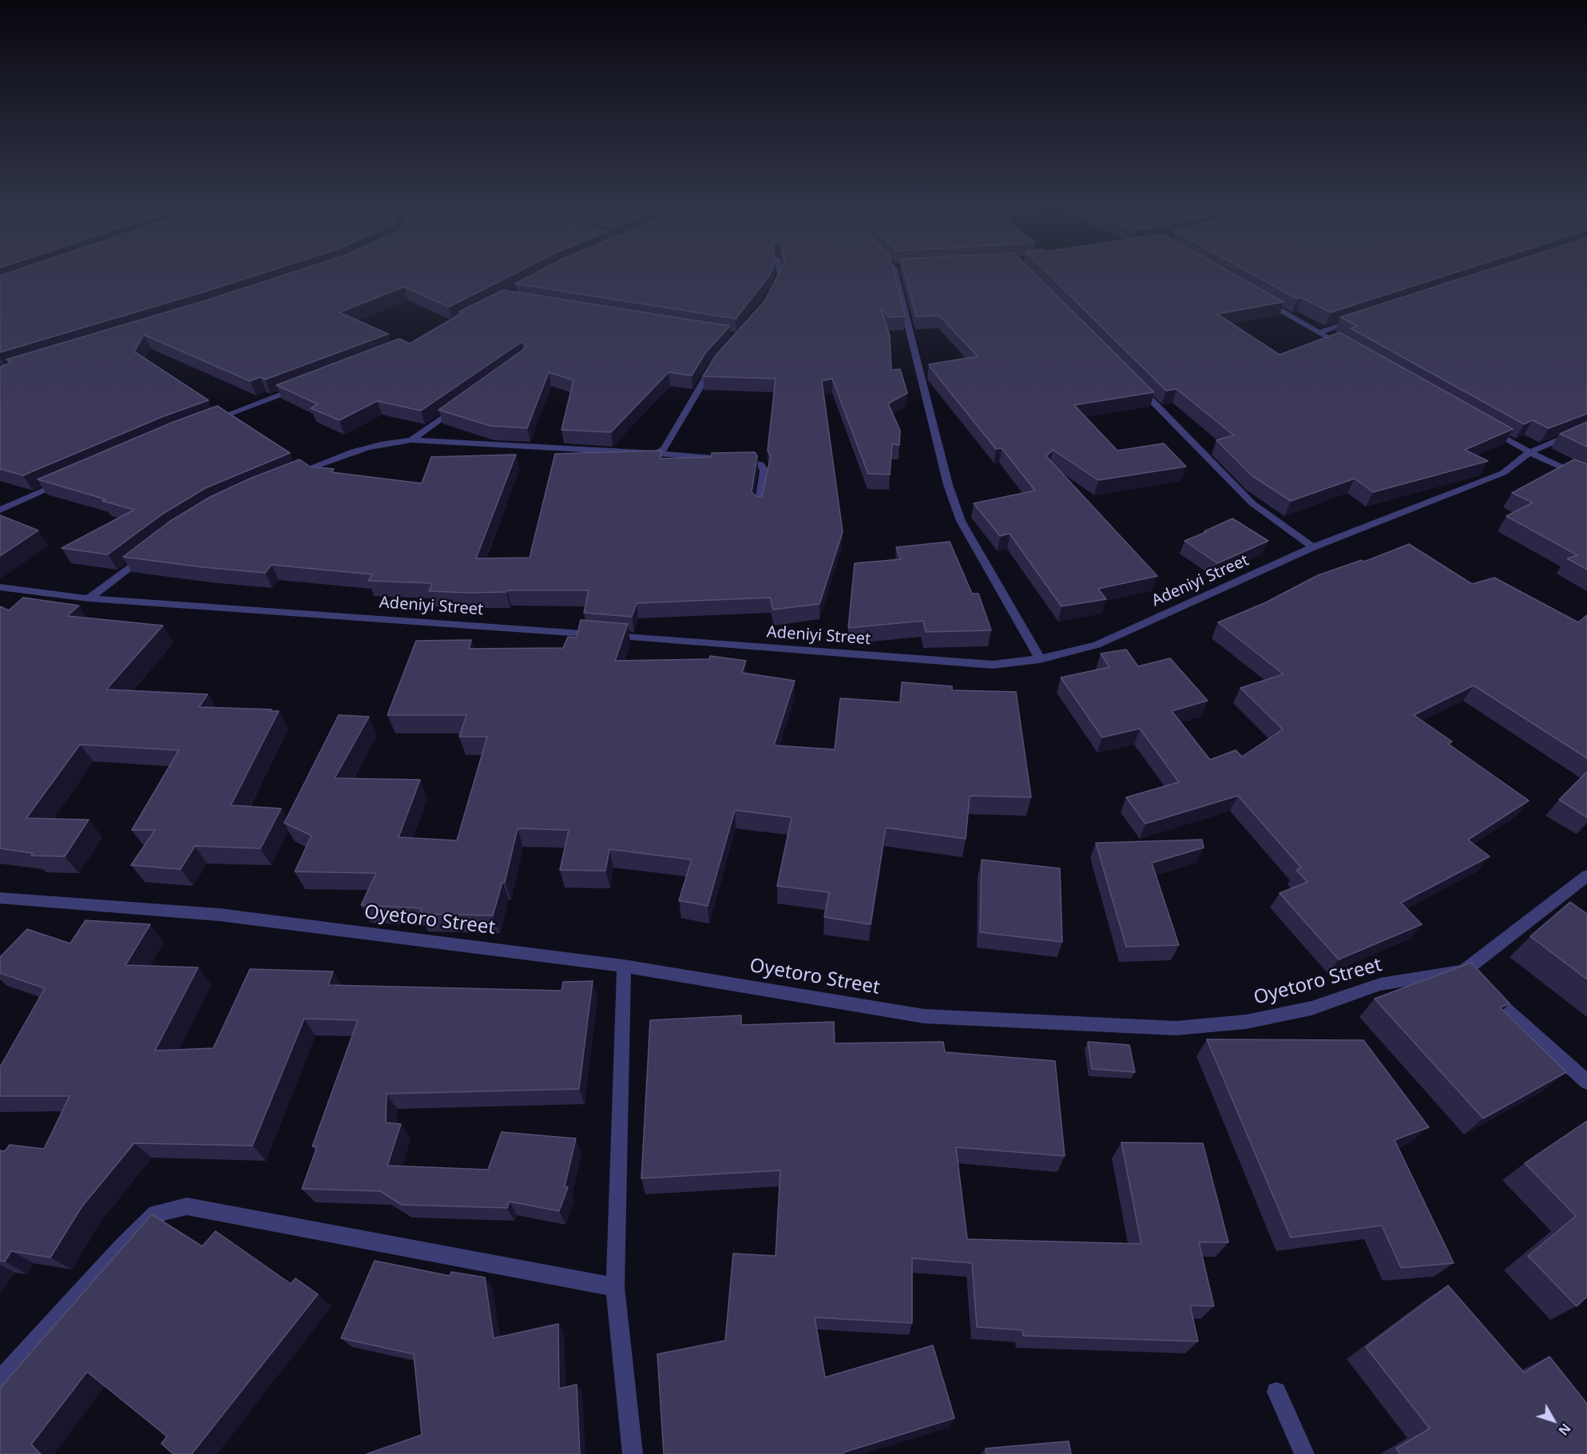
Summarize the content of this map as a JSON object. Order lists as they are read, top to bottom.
{
  "streets": {
    "street": ["Adeniyi Street", "Oyetoro Street"]
  },
  "north": "bottom right"
}
